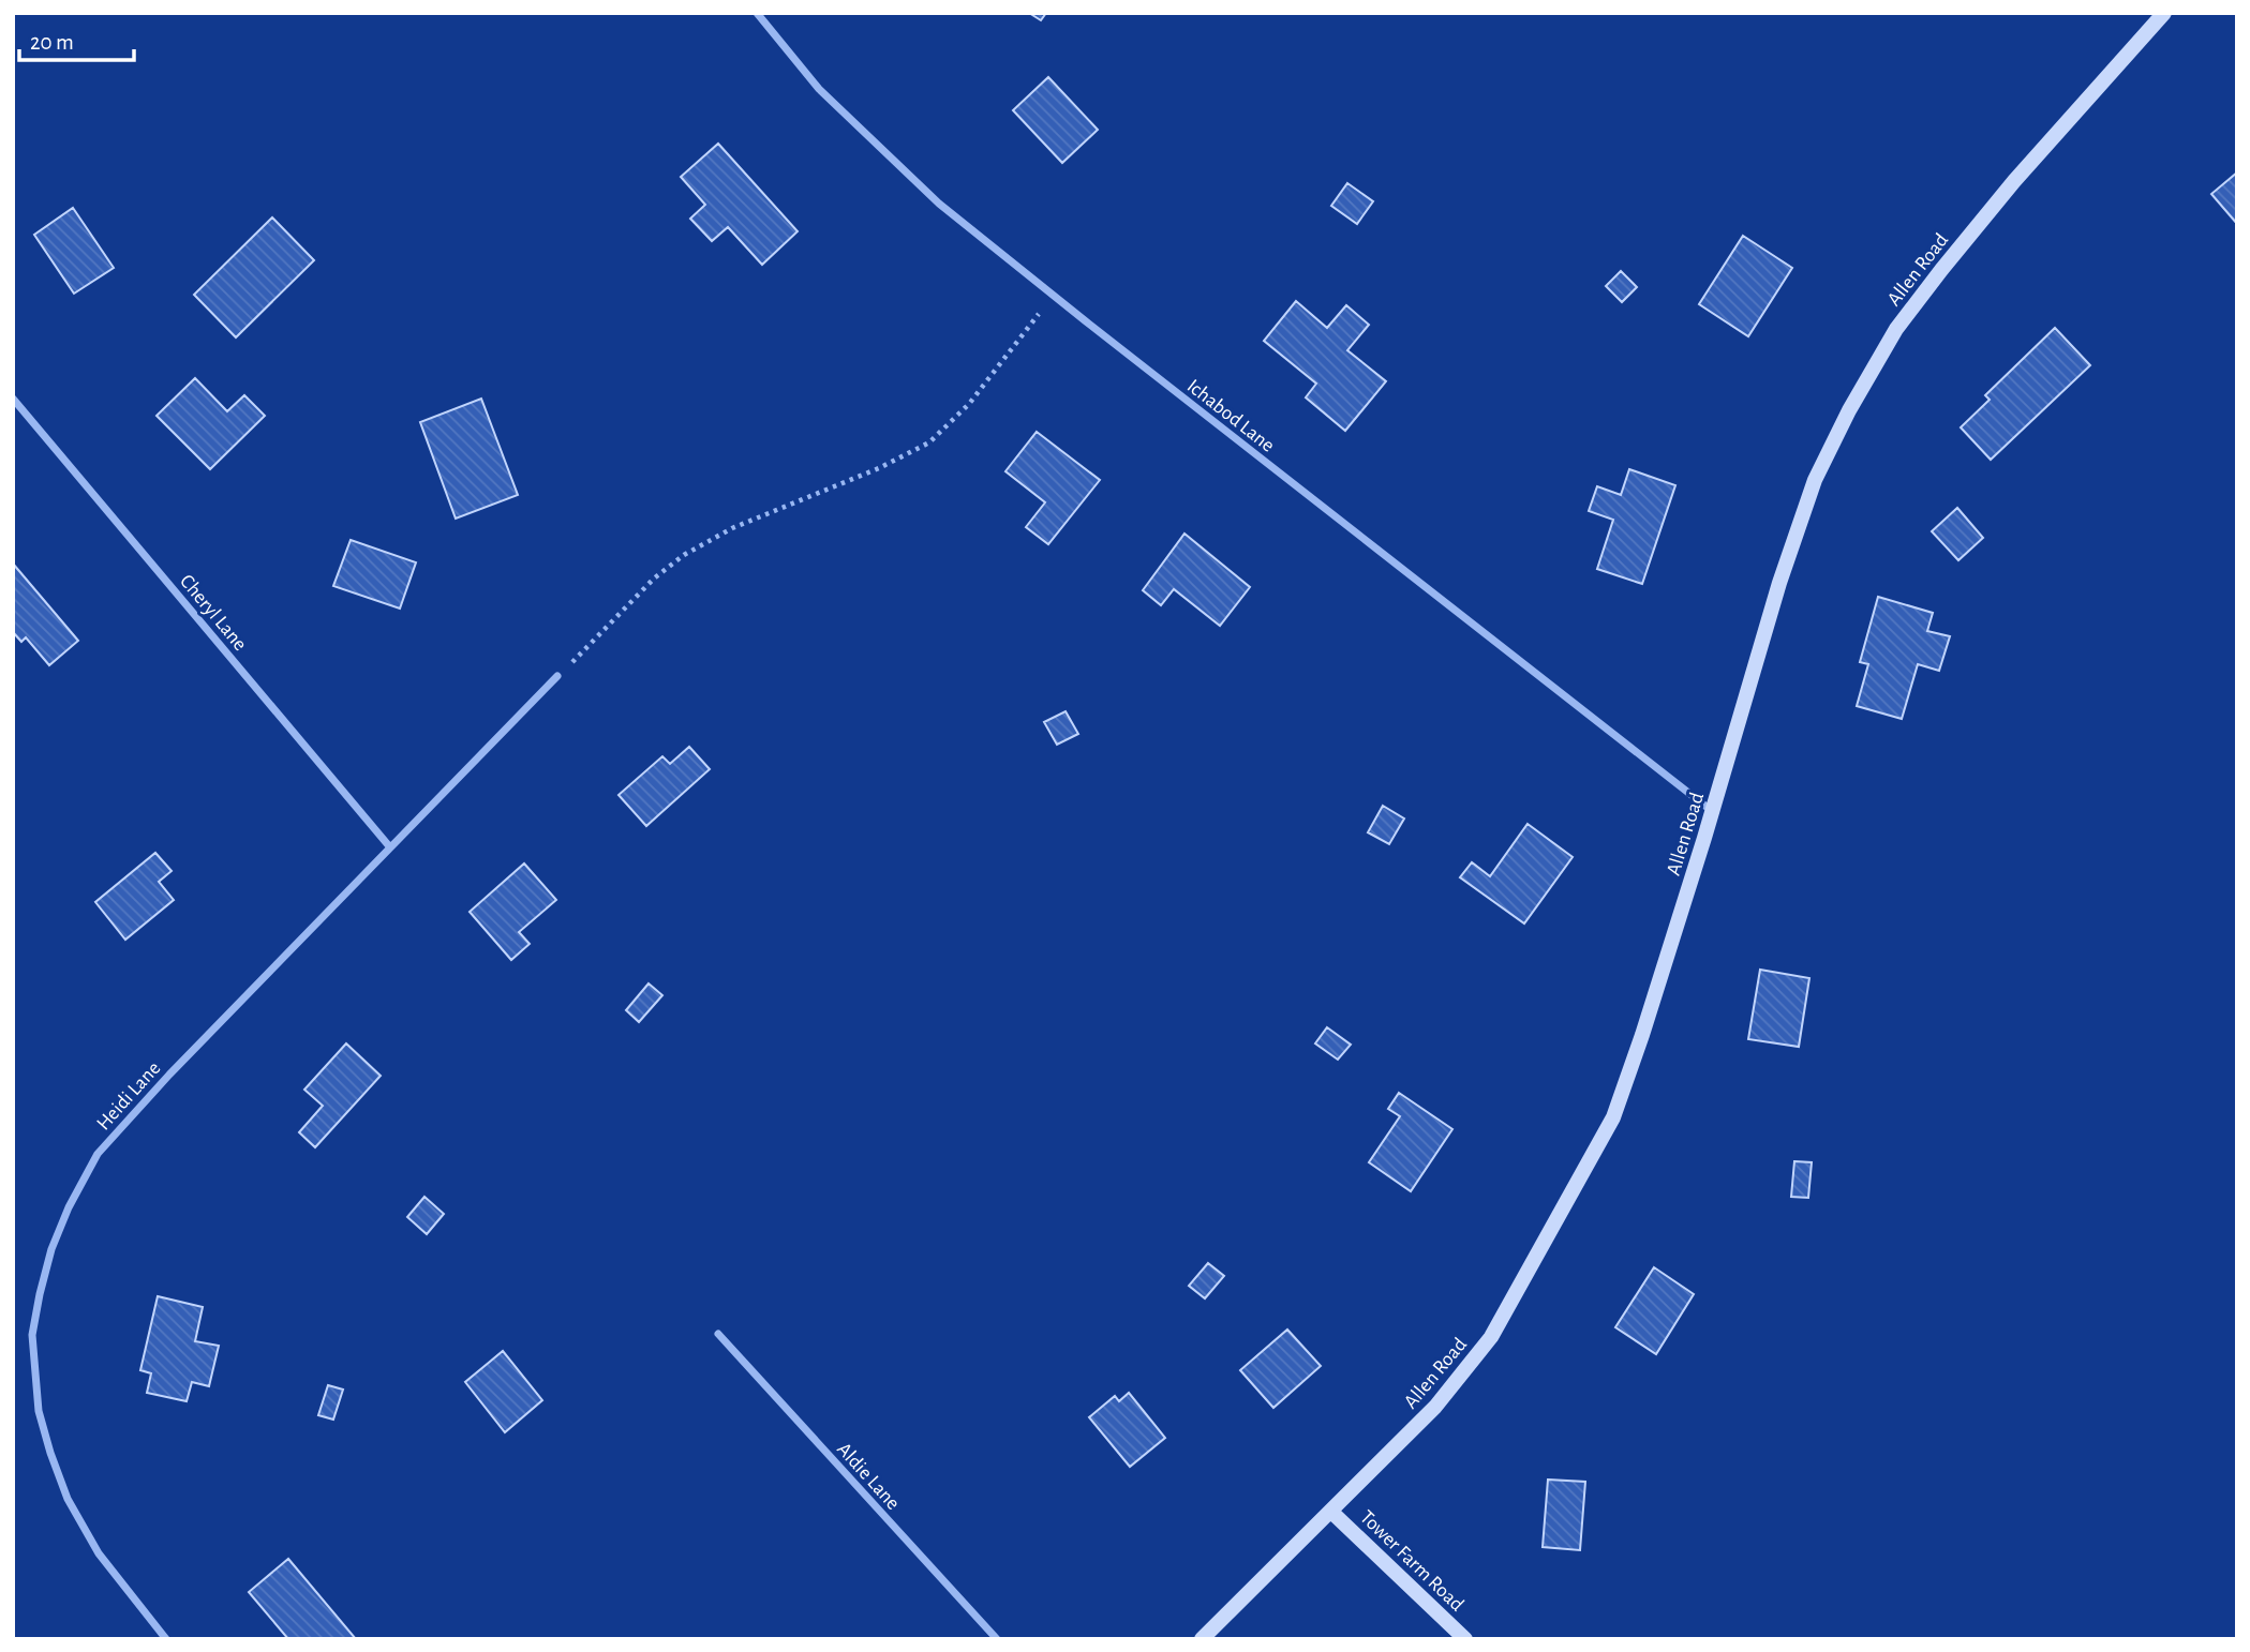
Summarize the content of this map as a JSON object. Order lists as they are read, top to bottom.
{
  "streets": {
    "street": [
      "Allen Road",
      "Ichabod Lane",
      "Cheryl Lane",
      "Heidi Lane",
      "Aldie Lane",
      "Tower Farm Road"
    ]
  },
  "crossings": [
    ["Allen Road", "Ichabod Lane"],
    ["Allen Road", "Tower Farm Road"],
    ["Cheryl Lane", "Heidi Lane"]
  ],
  "scale_bar": "20 m"
}
